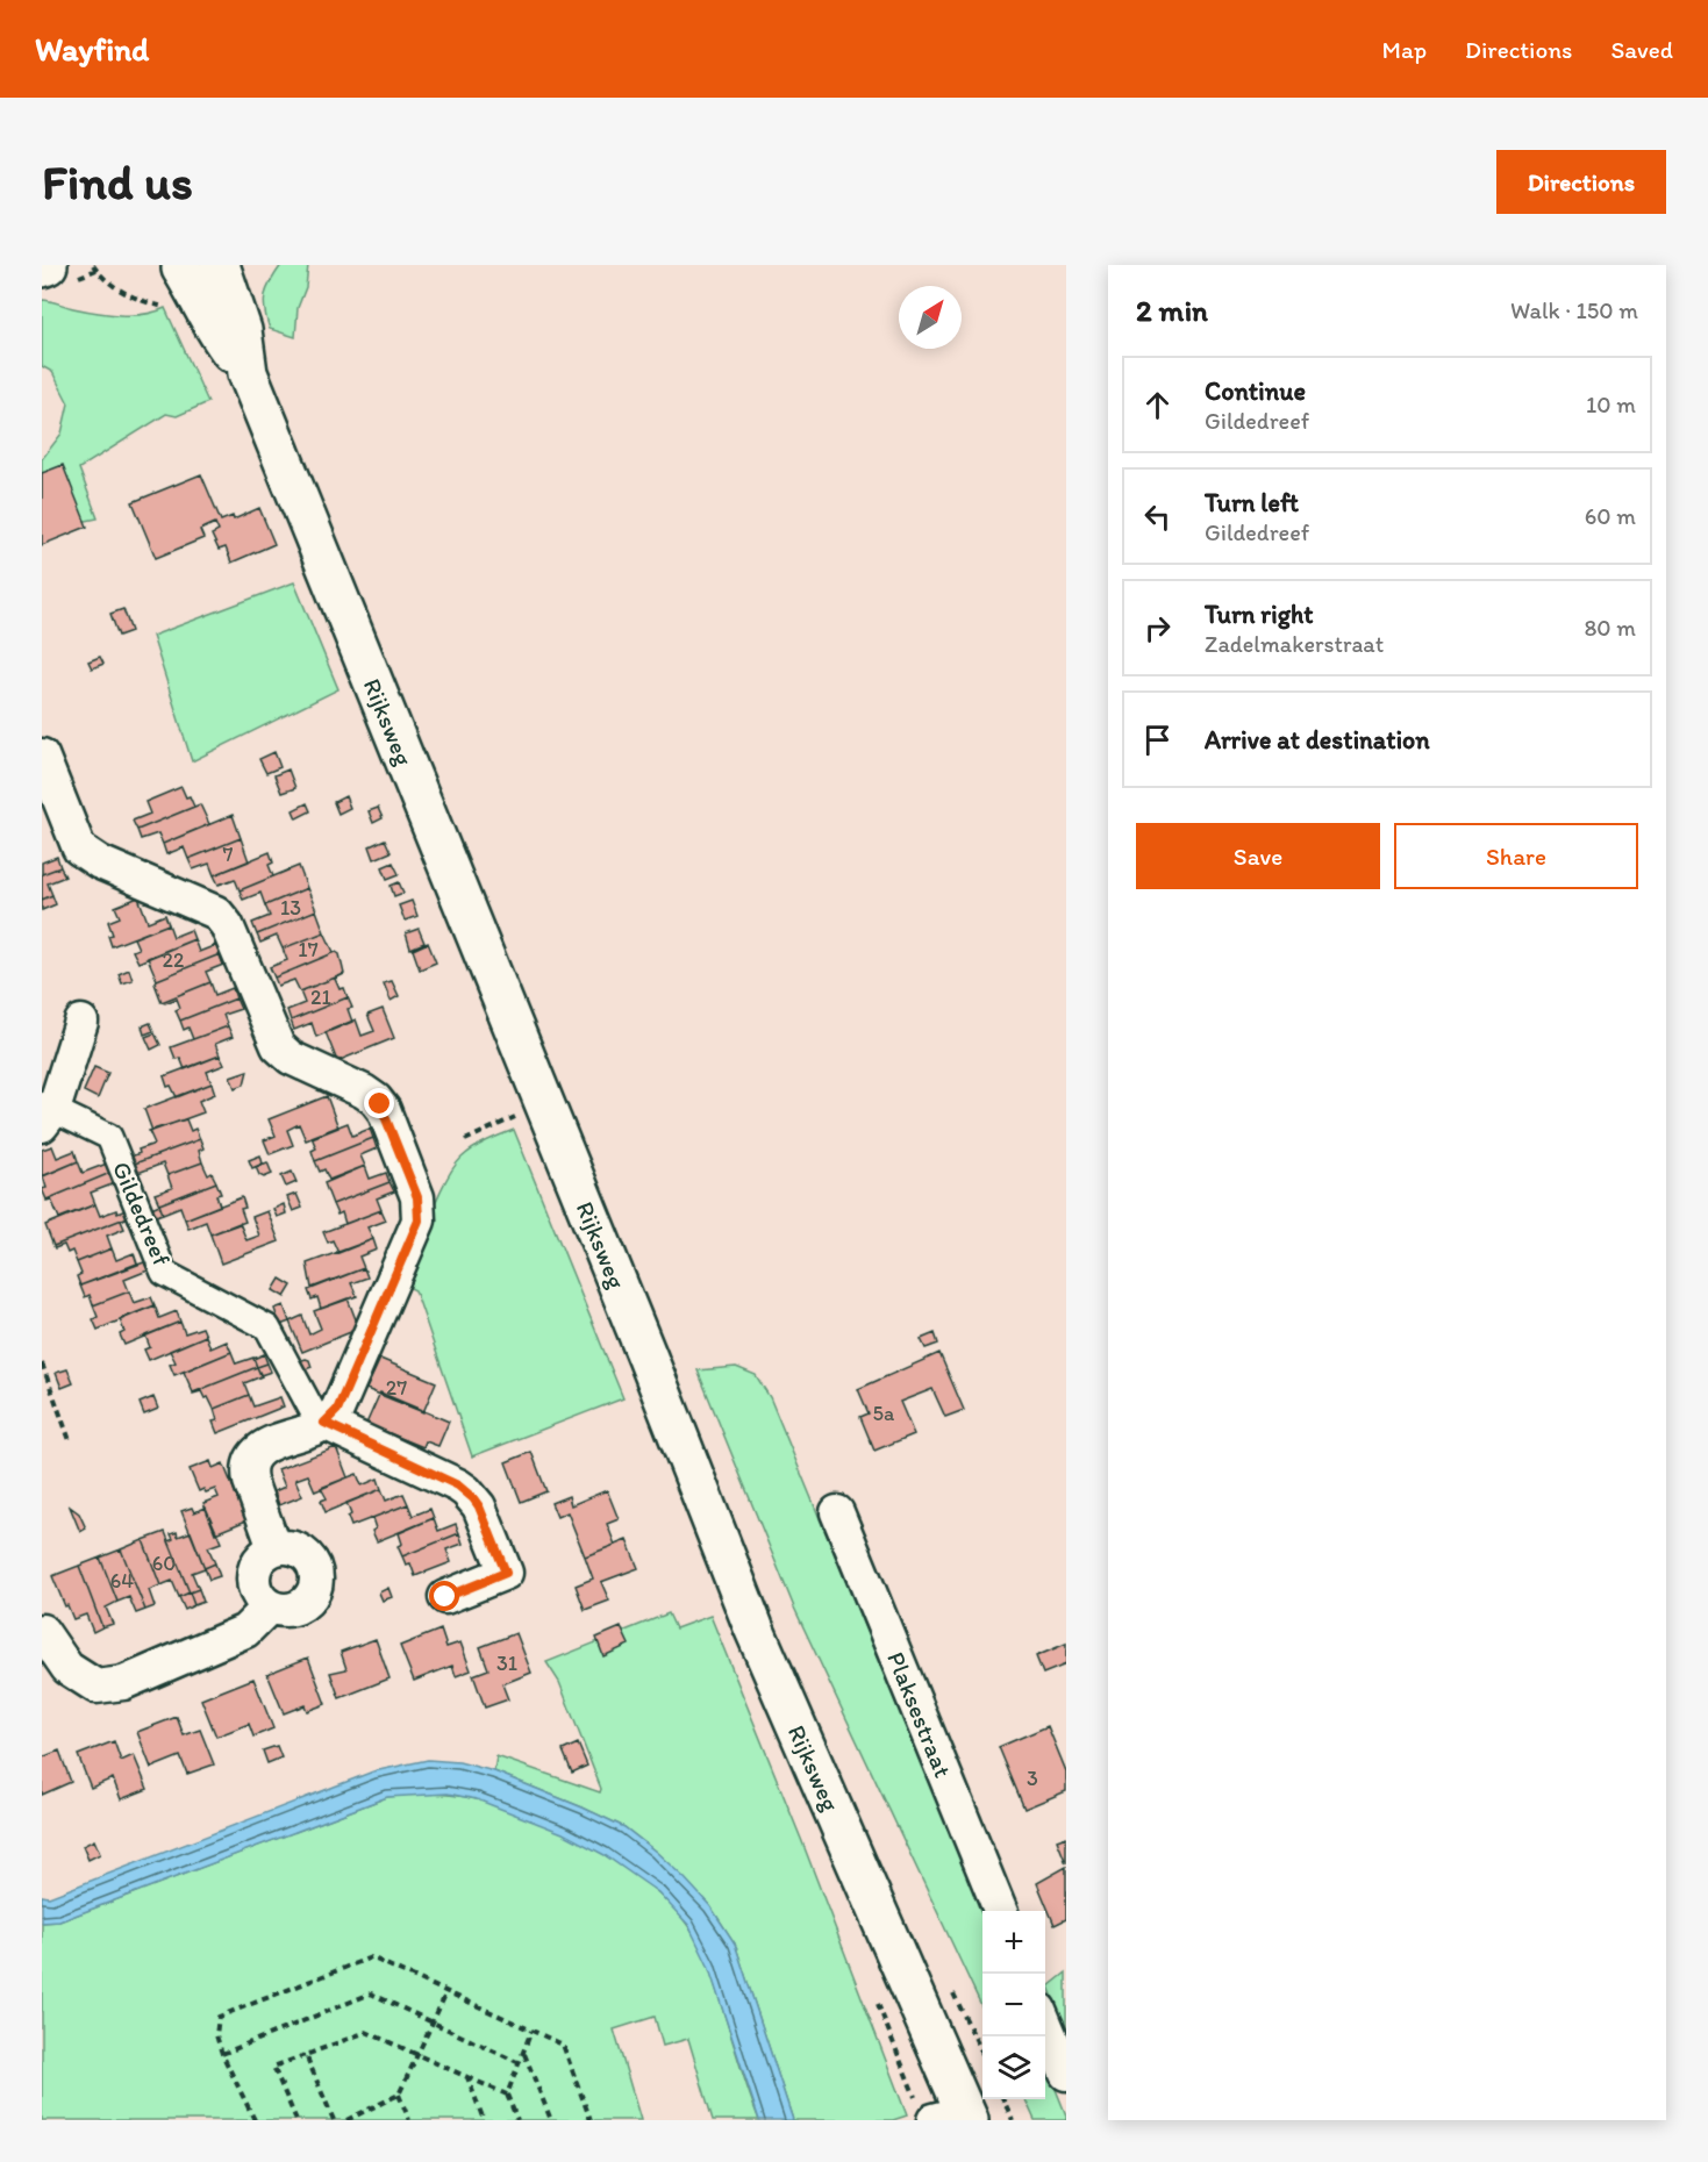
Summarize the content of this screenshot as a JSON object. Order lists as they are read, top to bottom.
{
  "streets": {
    "street": ["Rijksweg", "Gildedreef", "Plaksestraat"]
  },
  "house_numbers": [
    "7",
    "13",
    "17",
    "22",
    "21",
    "27",
    "5a",
    "60",
    "64",
    "31",
    "3"
  ],
  "north": "top right",
  "page": {
    "header": "Wayfind",
    "nav": ["Map", "Directions", "Saved"],
    "buttons": [
      "Directions",
      ["Save", "Share"]
    ],
    "title": "Find us",
    "heading": ["2 min", "Walk · 150 m"],
    "list": [
      ["Continue", "Gildedreef", "10 m"],
      ["Turn left", "Gildedreef", "60 m"],
      ["Turn right", "Zadelmakerstraat", "80 m"],
      "Arrive at destination"
    ],
    "map_buttons": ["+", "−"]
  }
}
